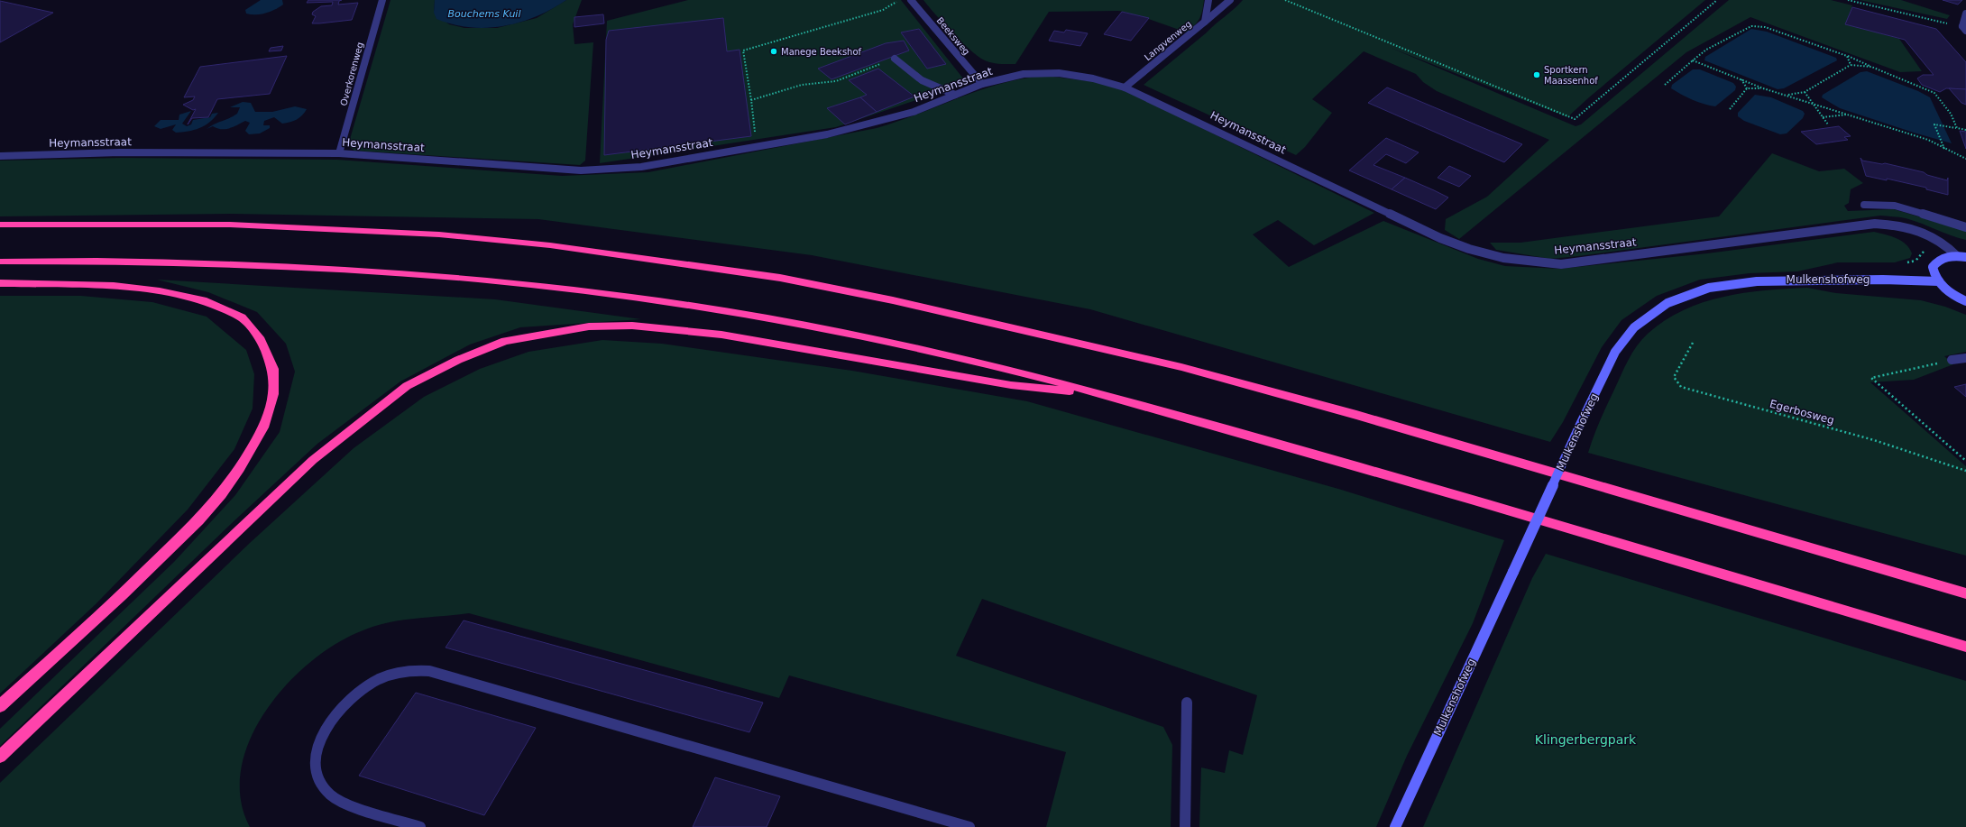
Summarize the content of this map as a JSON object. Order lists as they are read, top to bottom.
{
  "streets": {
    "street": [
      "Beeksweg",
      "Langvenweg",
      "Overkorenweg",
      "Heymansstraat",
      "Mulkenshofweg"
    ],
    "path": ["Egerbosweg"]
  },
  "crossings": [
    ["Beeksweg", "Heymansstraat"],
    ["Langvenweg", "Heymansstraat"],
    ["Overkorenweg", "Heymansstraat"]
  ],
  "water": ["Bouchems Kuil"],
  "parks": ["Klingerbergpark"],
  "places": ["Manege Beekshof", "Sportkern Maassenhof"]
}
